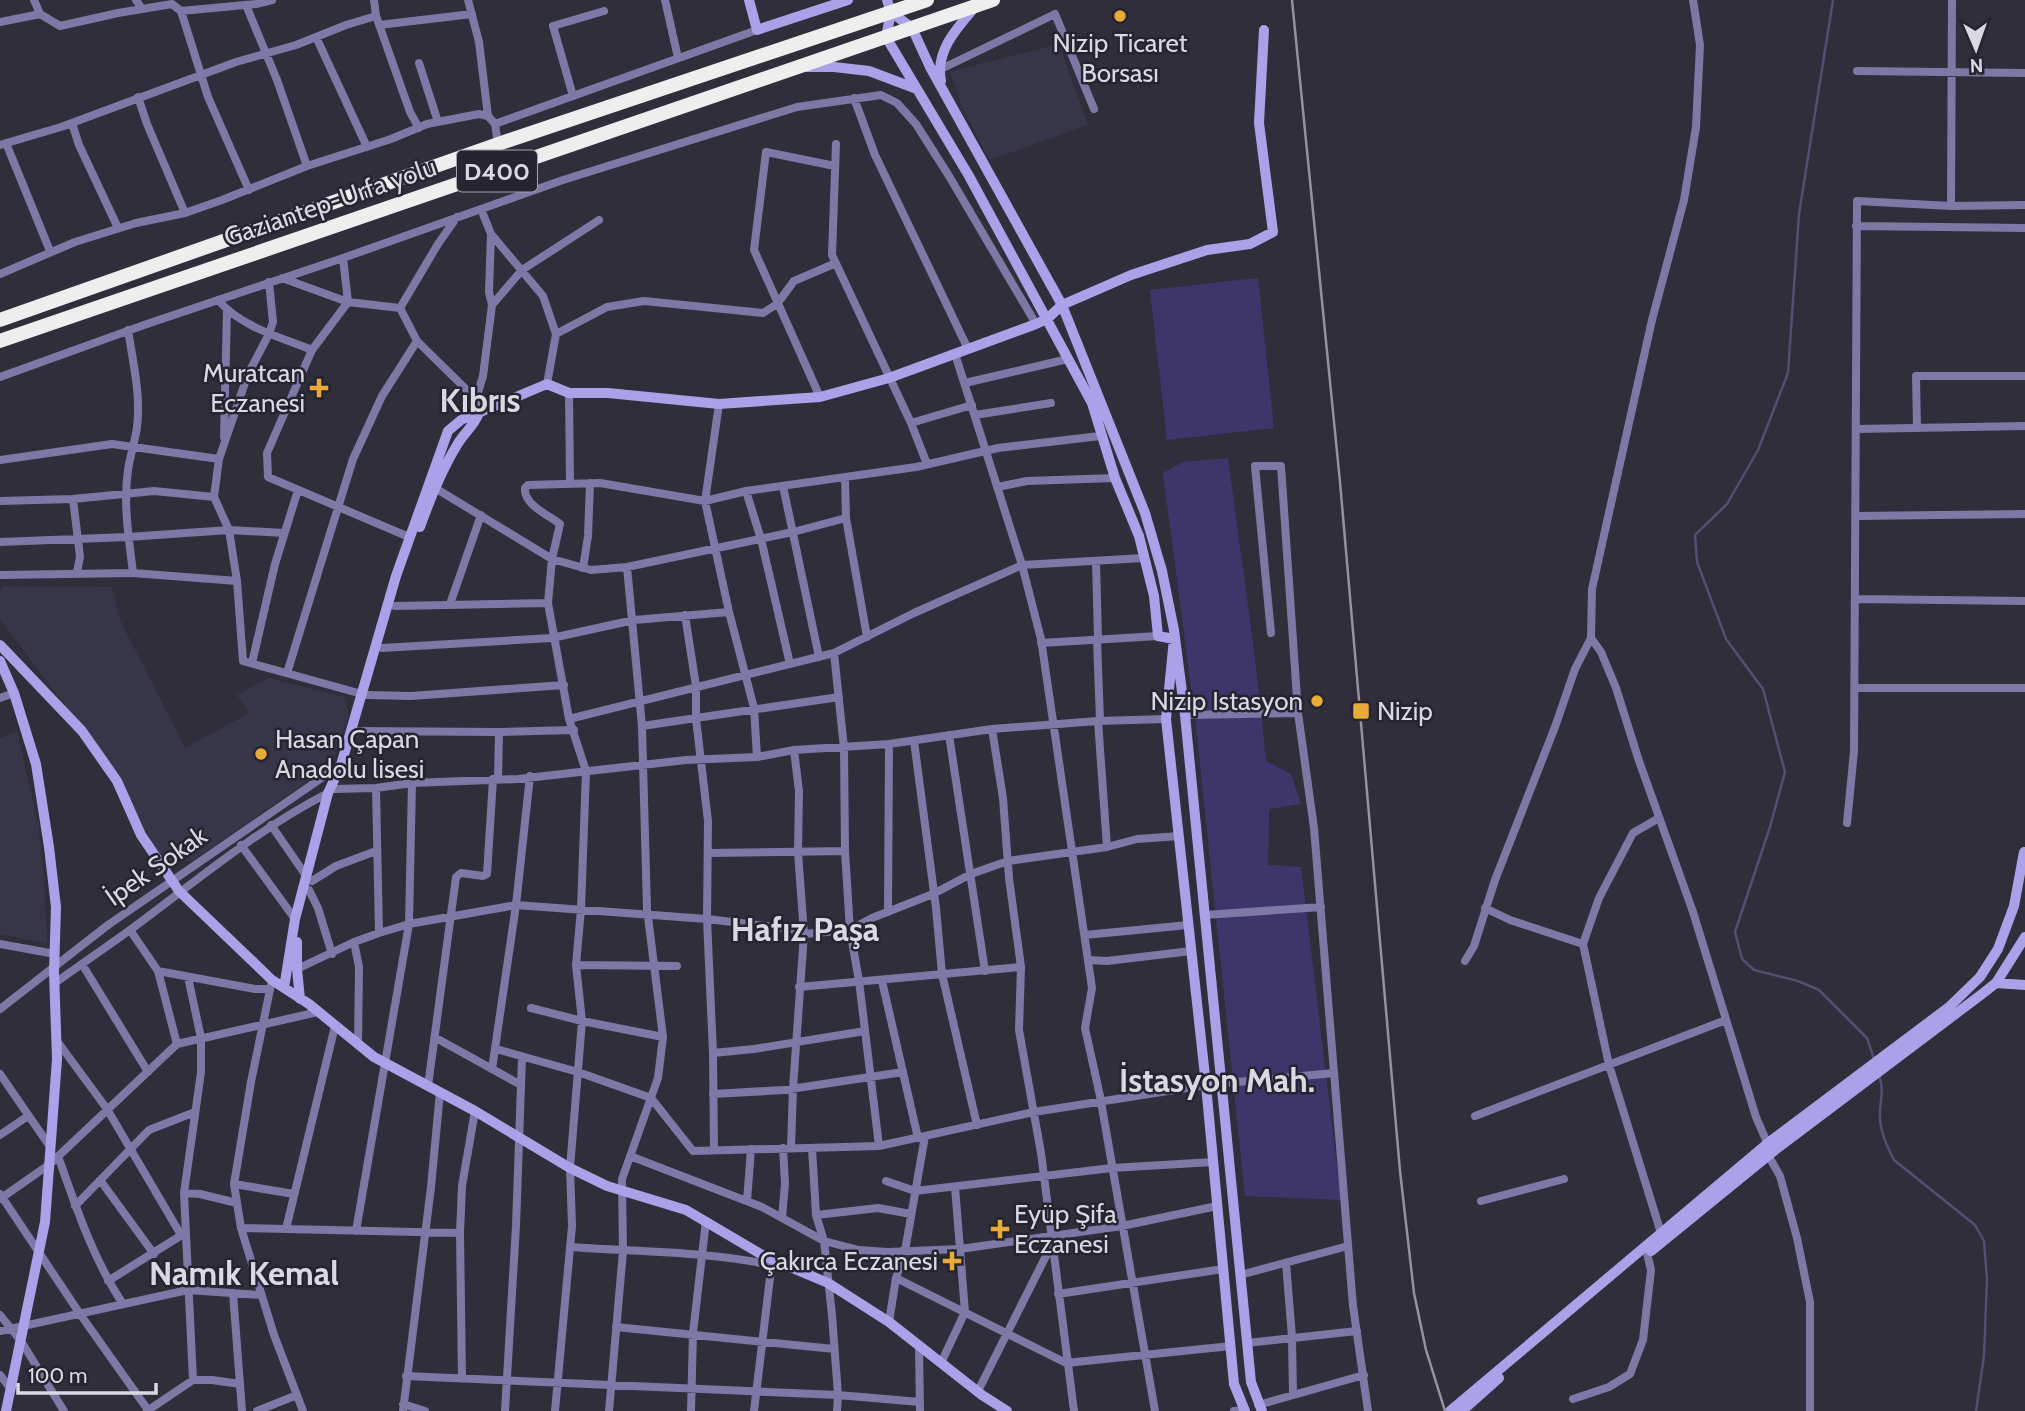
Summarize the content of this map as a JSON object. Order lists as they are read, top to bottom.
{
  "streets": {
    "highway": ["D400", "Gaziantep-Urfa yolu"],
    "street": ["İpek Sokak"]
  },
  "districts": [
    "Kıbrıs",
    "Hafız Paşa",
    "İstasyon Mah.",
    "Namık Kemal"
  ],
  "places": {
    "other": ["Nizip Ticaret Borsası", "Nizip Istasyon", "Hasan Çapan Anadolu lisesi"],
    "health": ["Muratcan Eczanesi", "Eyüp Şifa Eczanesi", "Çakırca Eczanesi"],
    "transit": ["Nizip"]
  },
  "scale_bar": "100 m",
  "north": "bottom"
}
